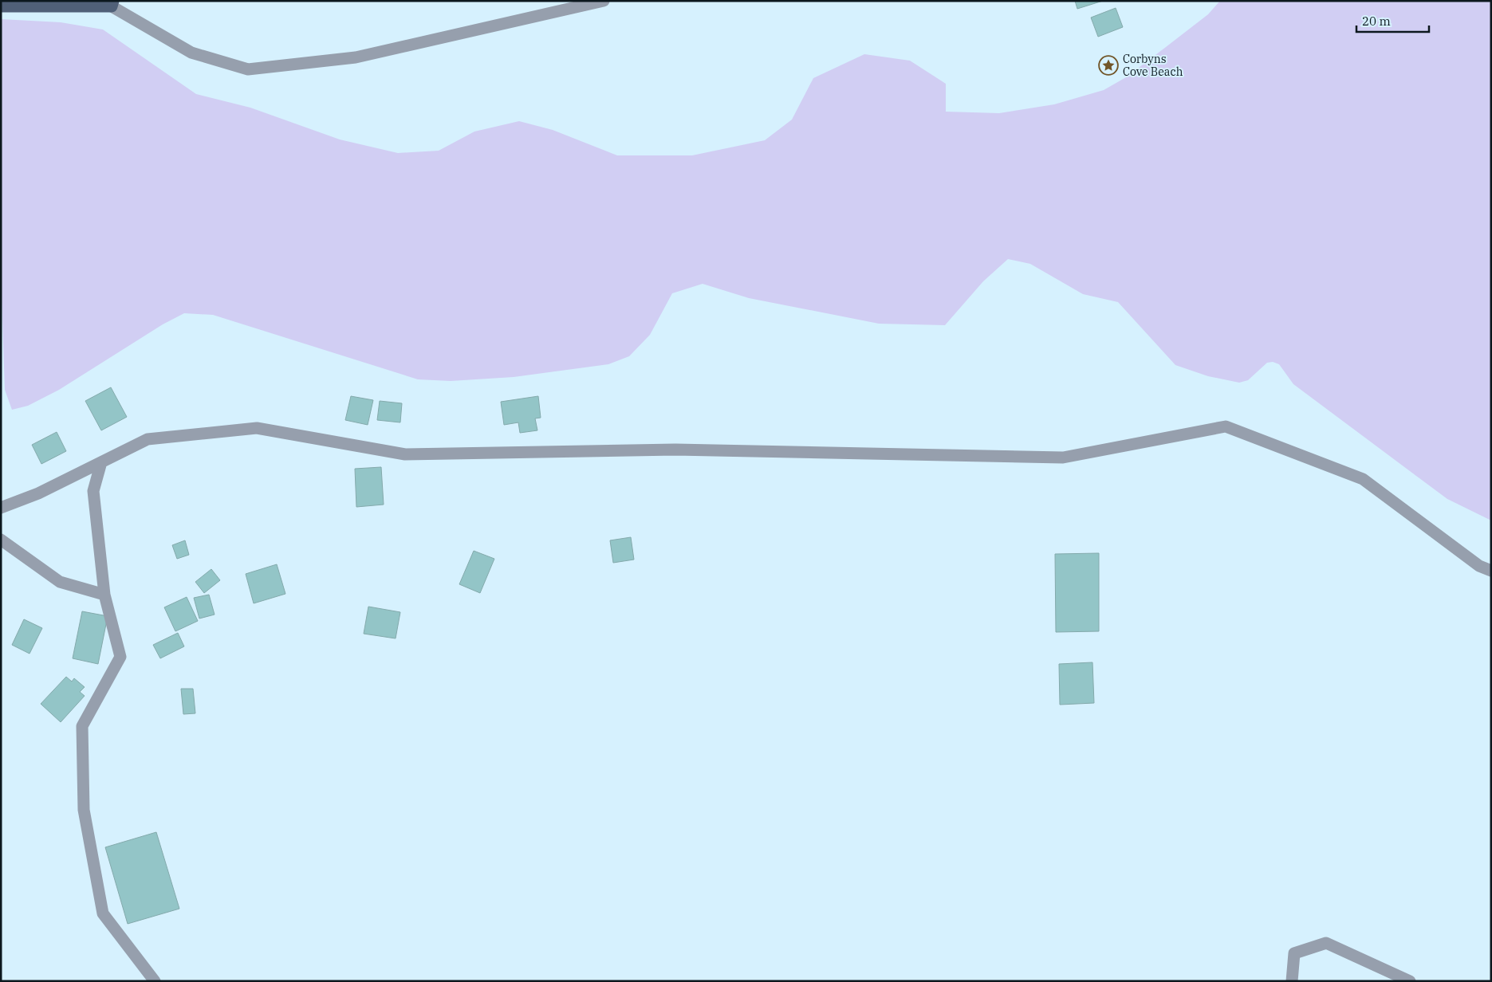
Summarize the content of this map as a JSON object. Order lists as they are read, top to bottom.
{
  "places": {
    "place": ["Corbyns Cove Beach"]
  },
  "scale_bar": "20 m"
}
